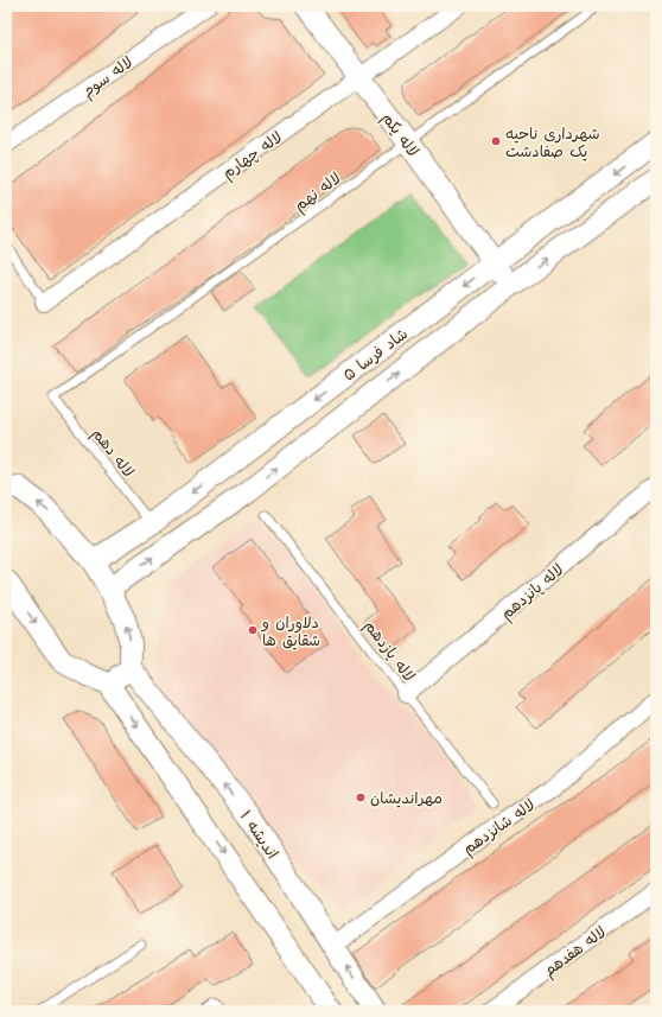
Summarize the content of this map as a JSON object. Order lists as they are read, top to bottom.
{
  "streets": {
    "street": [
      "لاله سوم",
      "لاله یکم",
      "لاله چهارم",
      "شاد فرسا ۵",
      "لاله پانزدهم",
      "لاله شانزدهم",
      "اندیشه ۱",
      "لاله هفدهم"
    ],
    "lane": ["لاله نهم", "لاله دهم", "لاله یازدهم"]
  },
  "crossings": [
    ["لاله یکم", "لاله چهارم"],
    ["لاله یکم", "لاله نهم"],
    ["لاله یکم", "شاد فرسا ۵"],
    ["لاله نهم", "لاله دهم"],
    ["شاد فرسا ۵", "لاله دهم"],
    ["لاله پانزدهم", "لاله یازدهم"],
    ["لاله شانزدهم", "اندیشه ۱"]
  ],
  "places": ["شهرداری ناحیه یک صفادشت", "دلاوران و شقایق ها", "مهراندیشان"]
}
